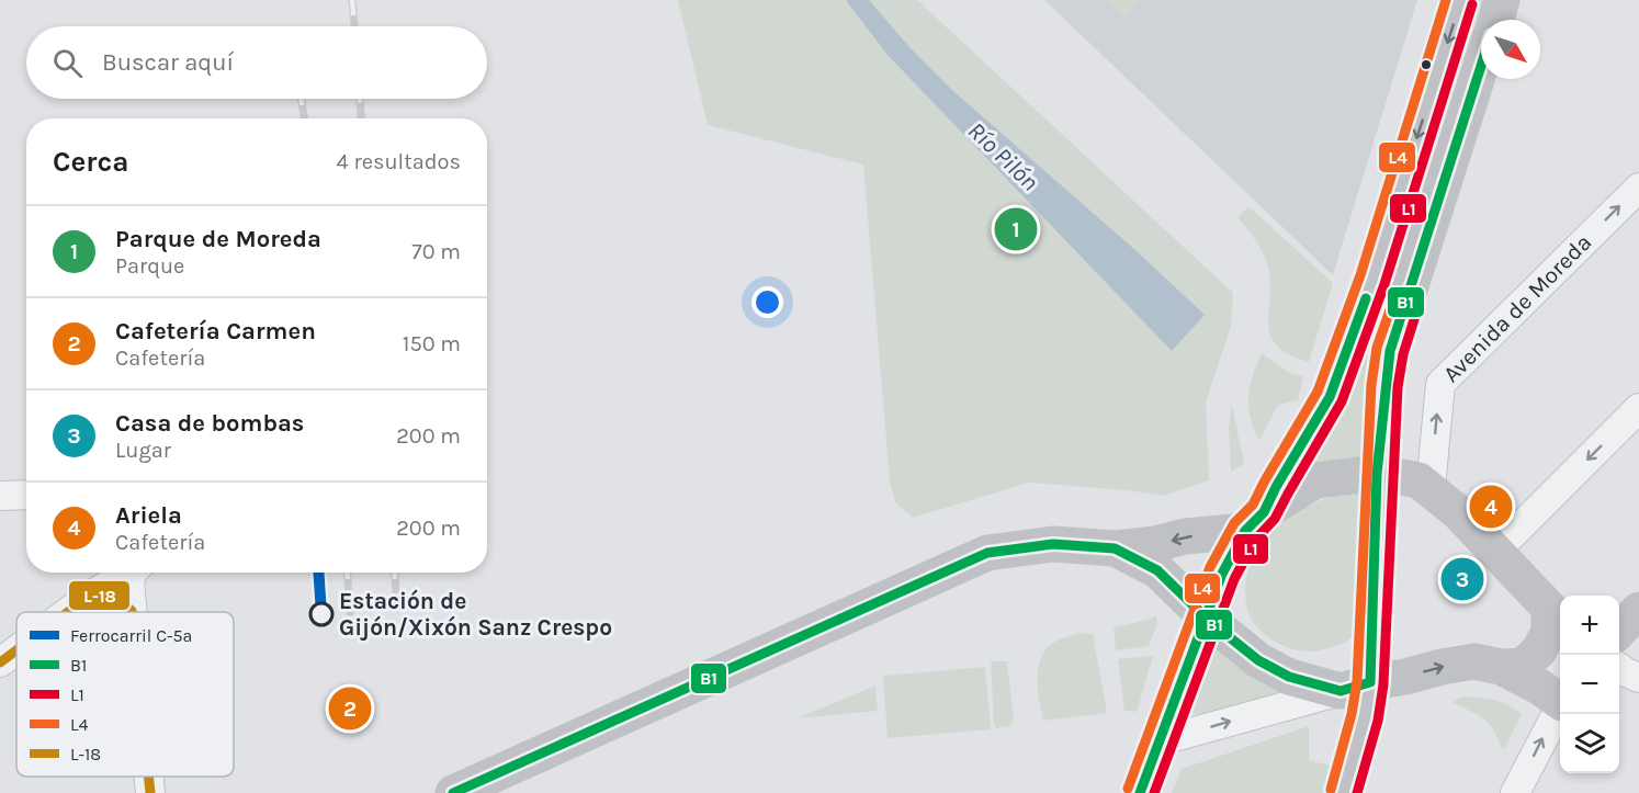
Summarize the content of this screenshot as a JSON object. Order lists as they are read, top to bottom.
{
  "streets": {
    "street": ["Avenida de Moreda"]
  },
  "water": ["Río Pilón"],
  "places": ["Estación de Gijón/Xixón Sanz Crespo"],
  "lines": [
    "transit line L4",
    "transit line L1",
    "transit line B1",
    "rail line C-5a",
    "transit line L-18"
  ],
  "legend": [
    "Ferrocarril C-5a",
    "B1",
    "L1",
    "L4",
    "L-18"
  ],
  "north": "bottom right",
  "page": {
    "search": "Buscar aquí",
    "heading": ["Cerca", "4 resultados"],
    "list": [
      {
        "mark": "1",
        "name": "Parque de Moreda",
        "note": "Parque",
        "value": "70 m"
      },
      {
        "mark": "2",
        "name": "Cafetería Carmen",
        "note": "Cafetería",
        "value": "150 m"
      },
      {
        "mark": "3",
        "name": "Casa de bombas",
        "note": "Lugar",
        "value": "200 m"
      },
      {
        "mark": "4",
        "name": "Ariela",
        "note": "Cafetería",
        "value": "200 m"
      }
    ],
    "pins": [
      "1",
      "4",
      "3",
      "2"
    ],
    "map_buttons": ["+", "−"]
  }
}
